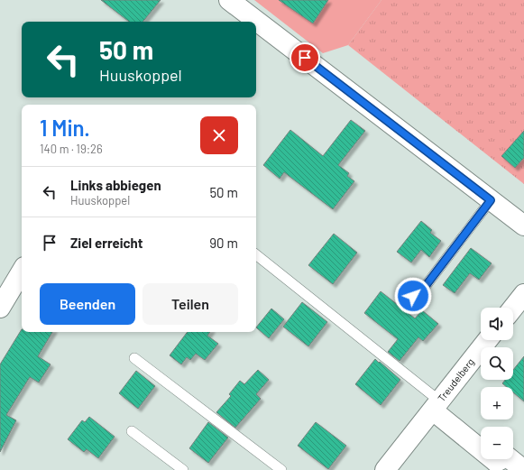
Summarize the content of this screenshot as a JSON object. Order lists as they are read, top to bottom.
{
  "streets": {
    "street": ["Treudelberg"]
  },
  "page": {
    "turn": ["50 m", "Huuskoppel"],
    "heading": ["1 Min.", "140 m · 19:26"],
    "list": [
      {
        "name": "Links abbiegen",
        "note": "Huuskoppel",
        "value": "50 m"
      },
      {
        "name": "Ziel erreicht",
        "value": "90 m"
      }
    ],
    "buttons": ["Beenden", "Teilen"],
    "map_buttons": ["+", "−"]
  }
}
